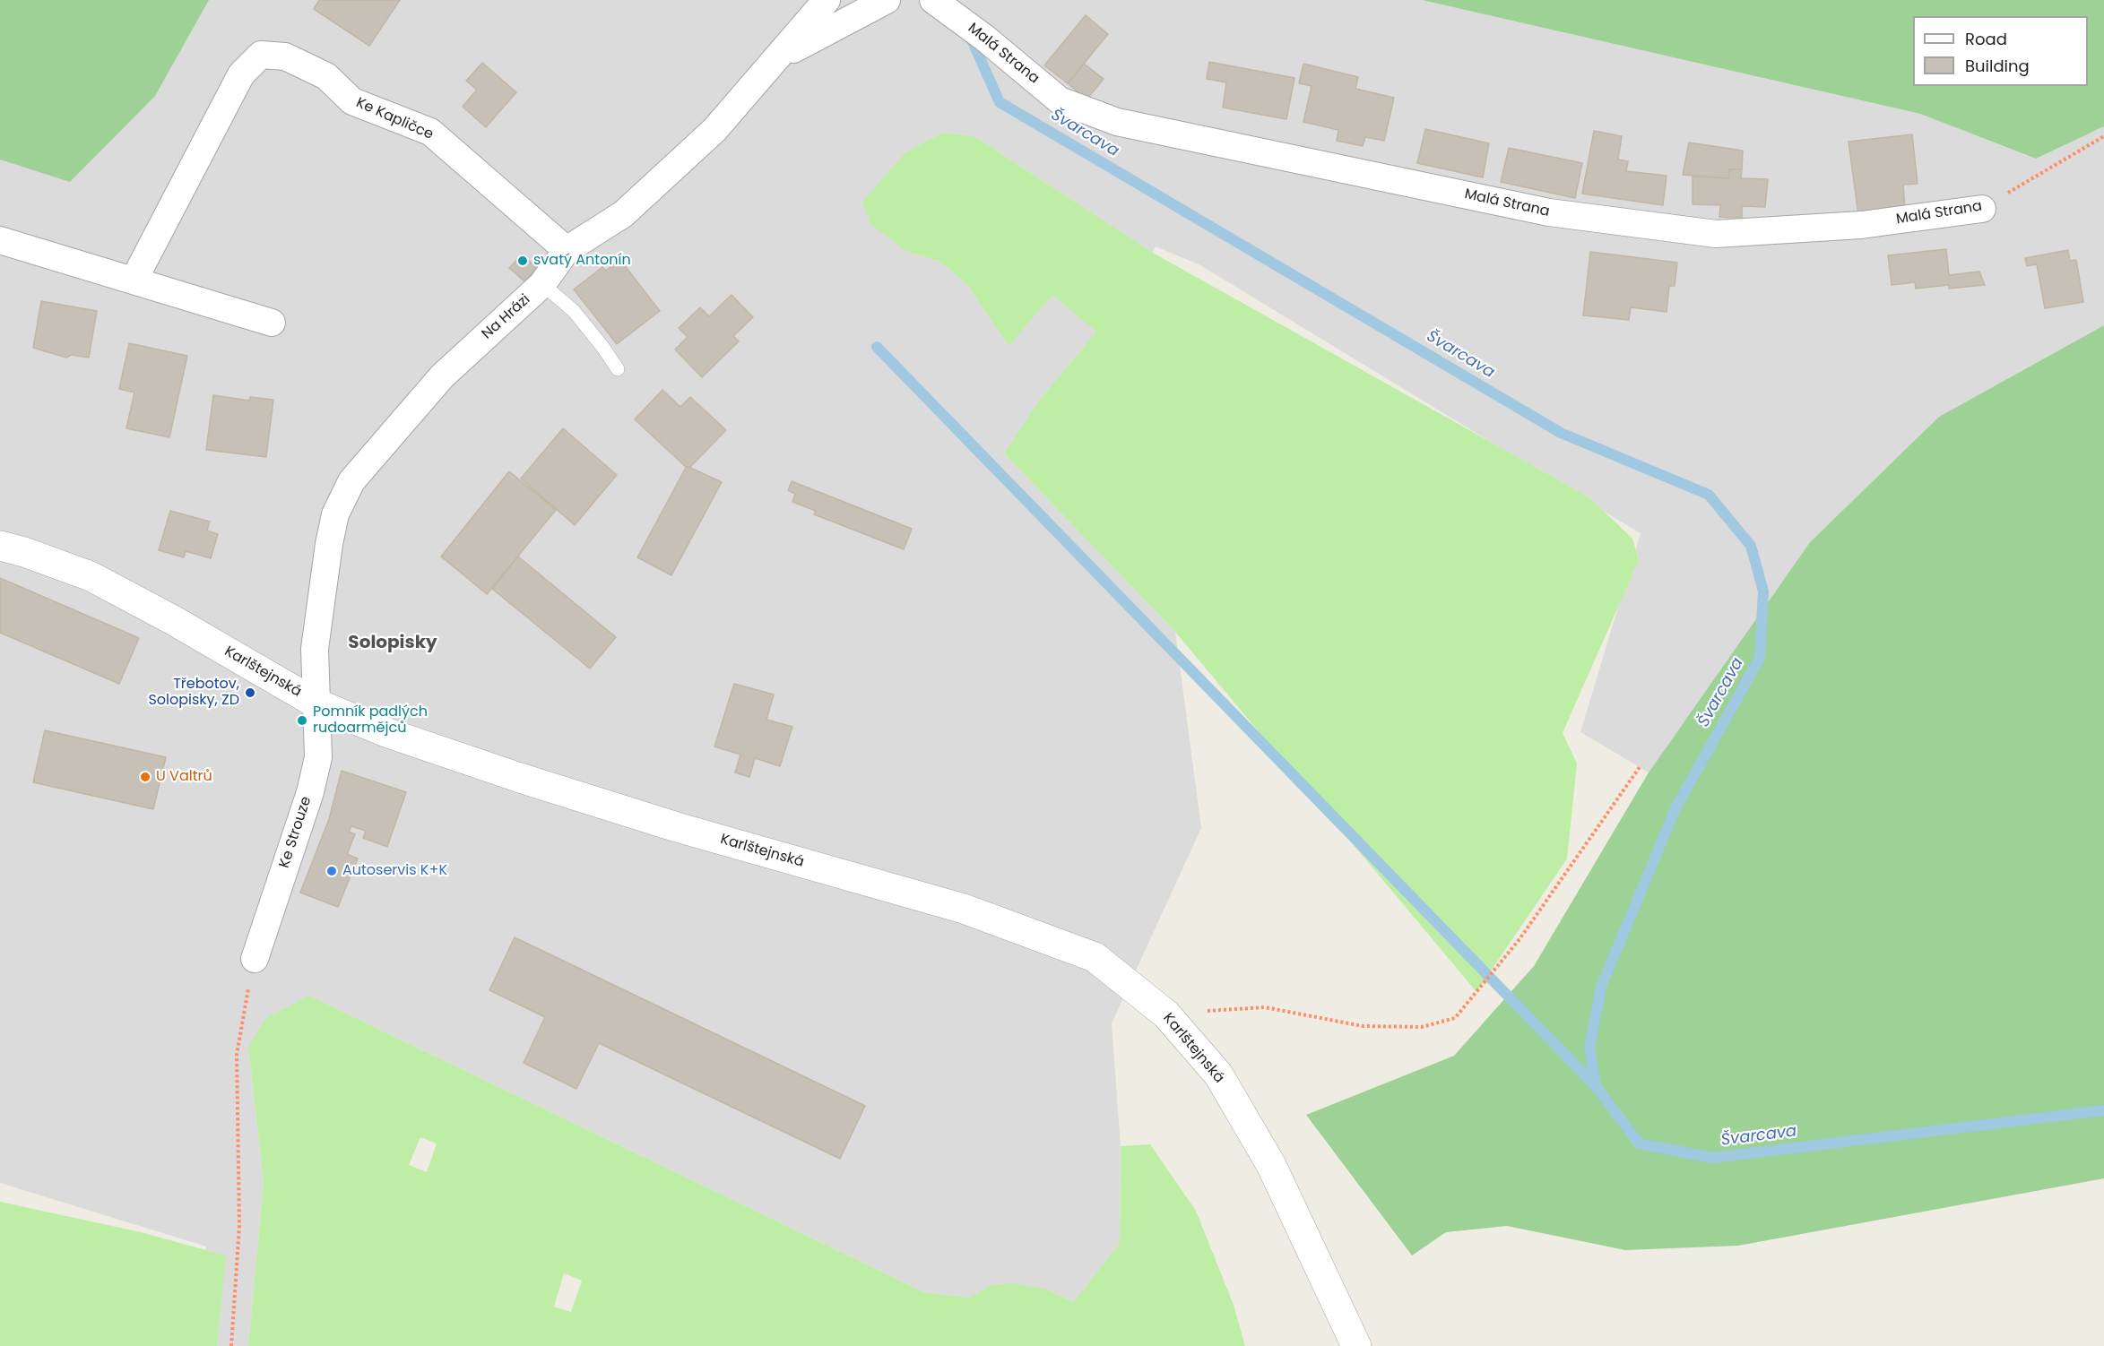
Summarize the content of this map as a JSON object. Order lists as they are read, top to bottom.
{
  "streets": {
    "street": [
      "Malá Strana",
      "Ke Kapličce",
      "Na Hrázi",
      "Karlštejnská",
      "Ke Strouze"
    ]
  },
  "crossings": [
    ["Ke Kapličce", "Na Hrázi"],
    ["Na Hrázi", "Karlštejnská"],
    ["Na Hrázi", "Ke Strouze"],
    ["Karlštejnská", "Ke Strouze"]
  ],
  "districts": ["Solopisky"],
  "water": ["Švarcava"],
  "places": [
    "svatý Antonín",
    "Třebotov, Solopisky, ZD",
    "Pomník padlých rudoarmějců",
    "U Valtrů",
    "Autoservis K+K"
  ],
  "legend": ["Road", "Building"]
}
